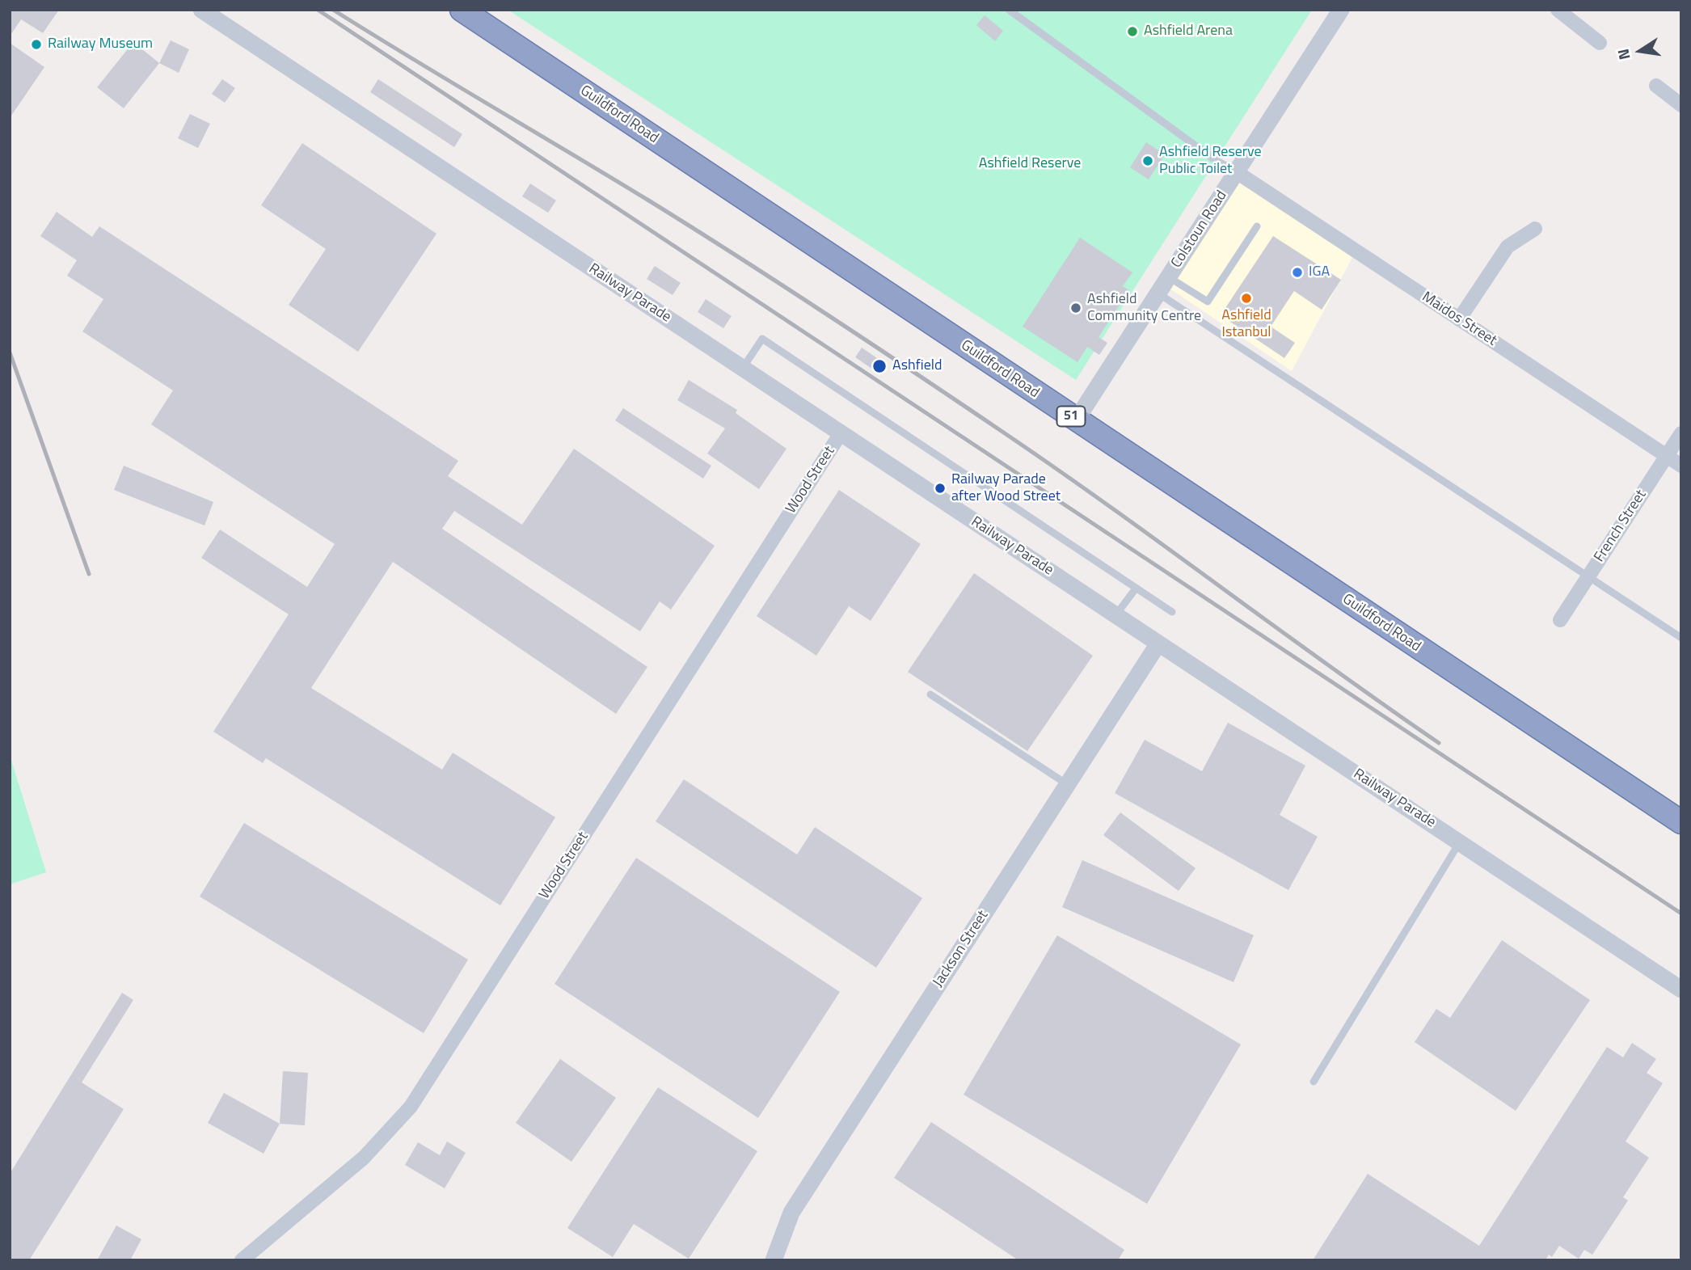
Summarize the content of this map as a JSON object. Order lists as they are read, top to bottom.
{
  "streets": {
    "highway": ["Guildford Road", "51"],
    "street": [
      "Colstoun Road",
      "Railway Parade",
      "Maidos Street",
      "Wood Street",
      "French Street",
      "Jackson Street"
    ]
  },
  "crossings": [
    ["Guildford Road", "Colstoun Road"],
    ["Colstoun Road", "Maidos Street"],
    ["Railway Parade", "Wood Street"],
    ["Railway Parade", "Jackson Street"],
    ["Maidos Street", "French Street"]
  ],
  "parks": ["Ashfield Reserve"],
  "places": [
    "Ashfield Arena",
    "Railway Museum",
    "Ashfield Reserve Public Toilet",
    "IGA",
    "Ashfield Istanbul",
    "Ashfield Community Centre",
    "Ashfield",
    "Railway Parade after Wood Street"
  ],
  "north": "left"
}
